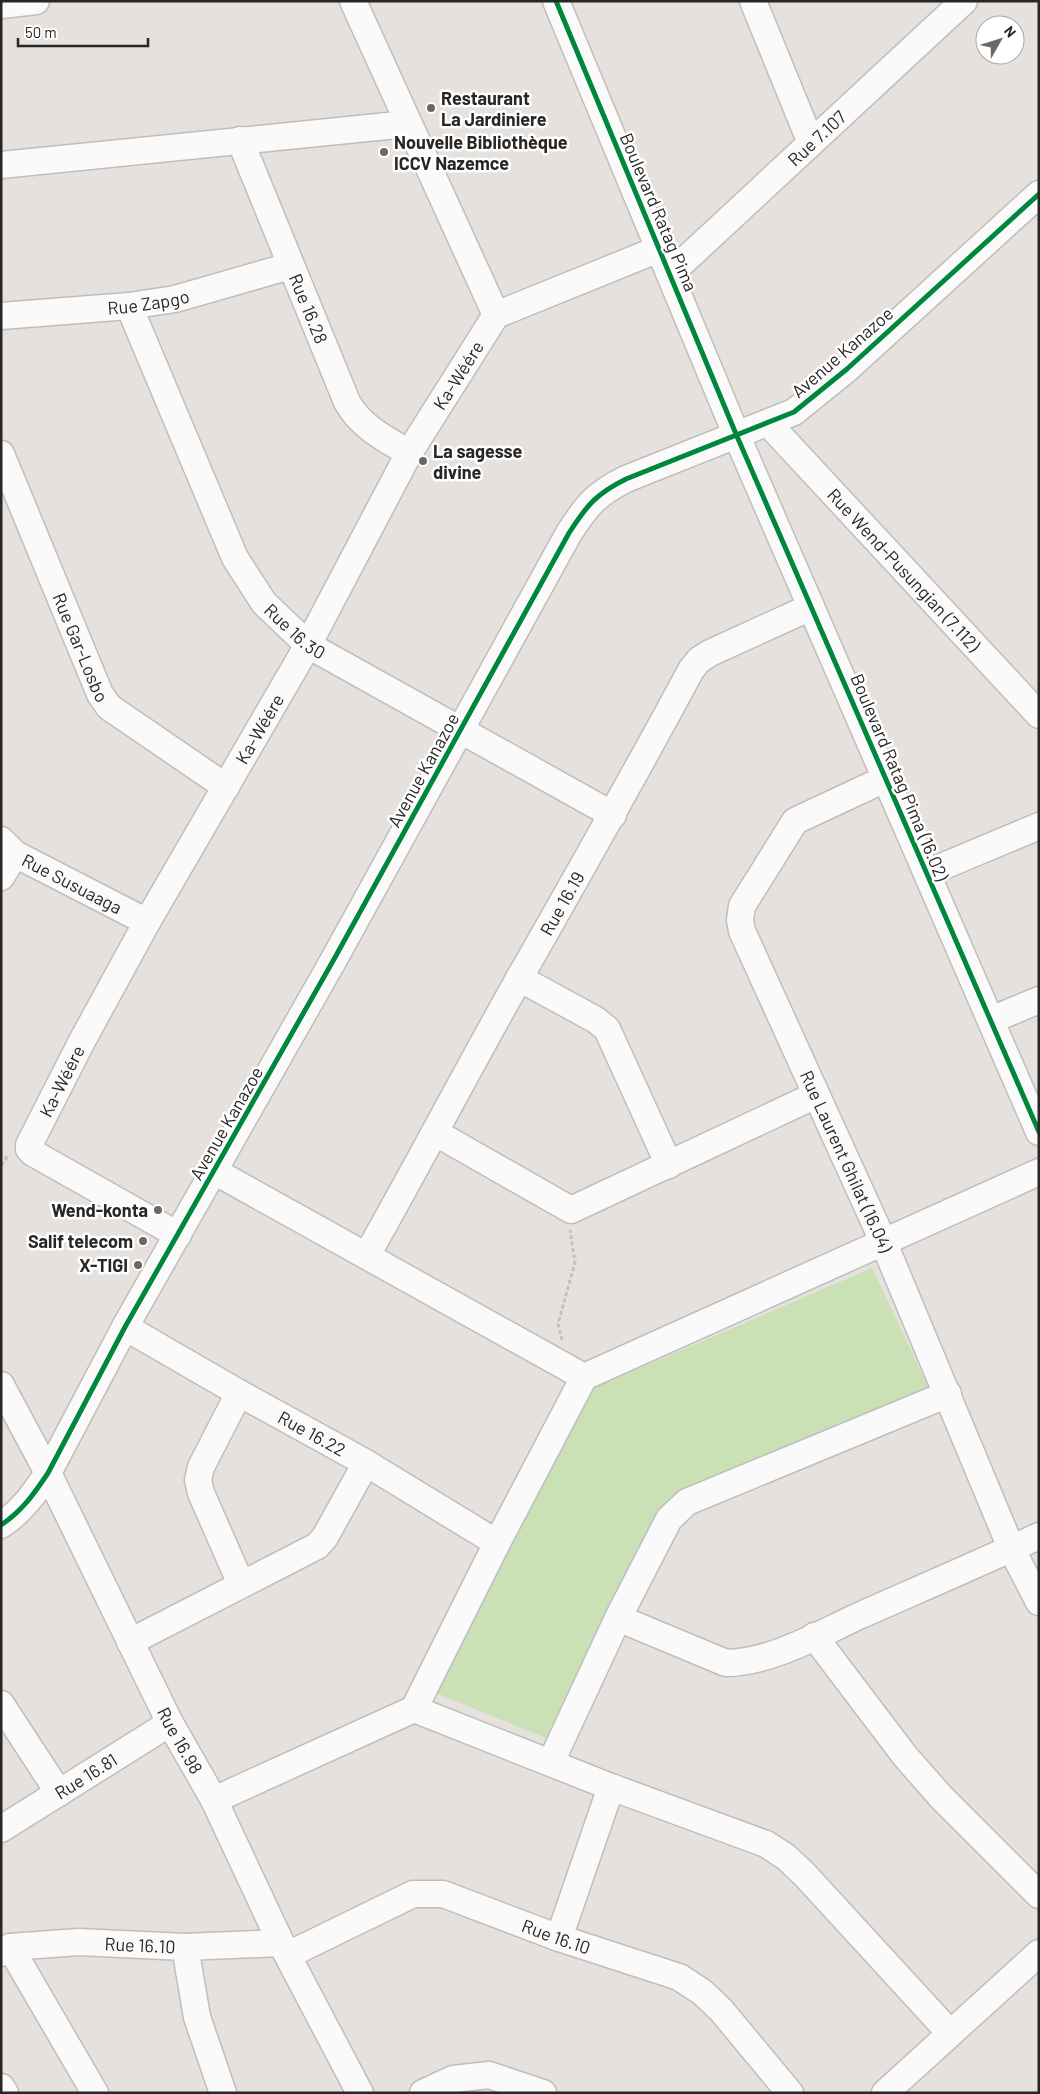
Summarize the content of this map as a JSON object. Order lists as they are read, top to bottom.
{
  "streets": {
    "street": [
      "Rue 7.107",
      "Boulevard Ratag Pima",
      "Rue Zapgo",
      "Rue 16.28",
      "Avenue Kanazoe",
      "Ka-Wéére",
      "Rue Wend-Pusungian (7.112)",
      "Rue 16.30",
      "Rue Gar-Losbo",
      "Boulevard Ratag Pima (16.02)",
      "Rue Susuaaga",
      "Rue 16.19",
      "Rue Laurent Ghilat (16.04)",
      "Rue 16.22",
      "Rue 16.98",
      "Rue 16.81",
      "Rue 16.10"
    ]
  },
  "crossings": [
    ["Rue 7.107", "Boulevard Ratag Pima"],
    ["Boulevard Ratag Pima", "Avenue Kanazoe"],
    ["Boulevard Ratag Pima", "Boulevard Ratag Pima (16.02)"],
    ["Rue Zapgo", "Rue 16.28"],
    ["Rue Zapgo", "Rue 16.30"],
    ["Rue 16.28", "Ka-Wéére"],
    ["Avenue Kanazoe", "Ka-Wéére"],
    ["Avenue Kanazoe", "Rue Wend-Pusungian (7.112)"],
    ["Avenue Kanazoe", "Rue 16.30"],
    ["Avenue Kanazoe", "Boulevard Ratag Pima (16.02)"],
    ["Avenue Kanazoe", "Rue 16.22"],
    ["Avenue Kanazoe", "Rue 16.98"],
    ["Ka-Wéére", "Rue 16.30"],
    ["Ka-Wéére", "Rue Gar-Losbo"],
    ["Ka-Wéére", "Rue Susuaaga"],
    ["Rue 16.30", "Rue 16.19"],
    ["Boulevard Ratag Pima (16.02)", "Rue 16.19"],
    ["Boulevard Ratag Pima (16.02)", "Rue Laurent Ghilat (16.04)"],
    ["Rue 16.98", "Rue 16.81"],
    ["Rue 16.98", "Rue 16.10"]
  ],
  "places": [
    "Restaurant La Jardiniere",
    "Nouvelle Bibliothèque ICCV Nazemce",
    "La sagesse divine",
    "Wend-konta",
    "Salif telecom",
    "X-TIGI"
  ],
  "scale_bar": "50 m",
  "north": "top right"
}
